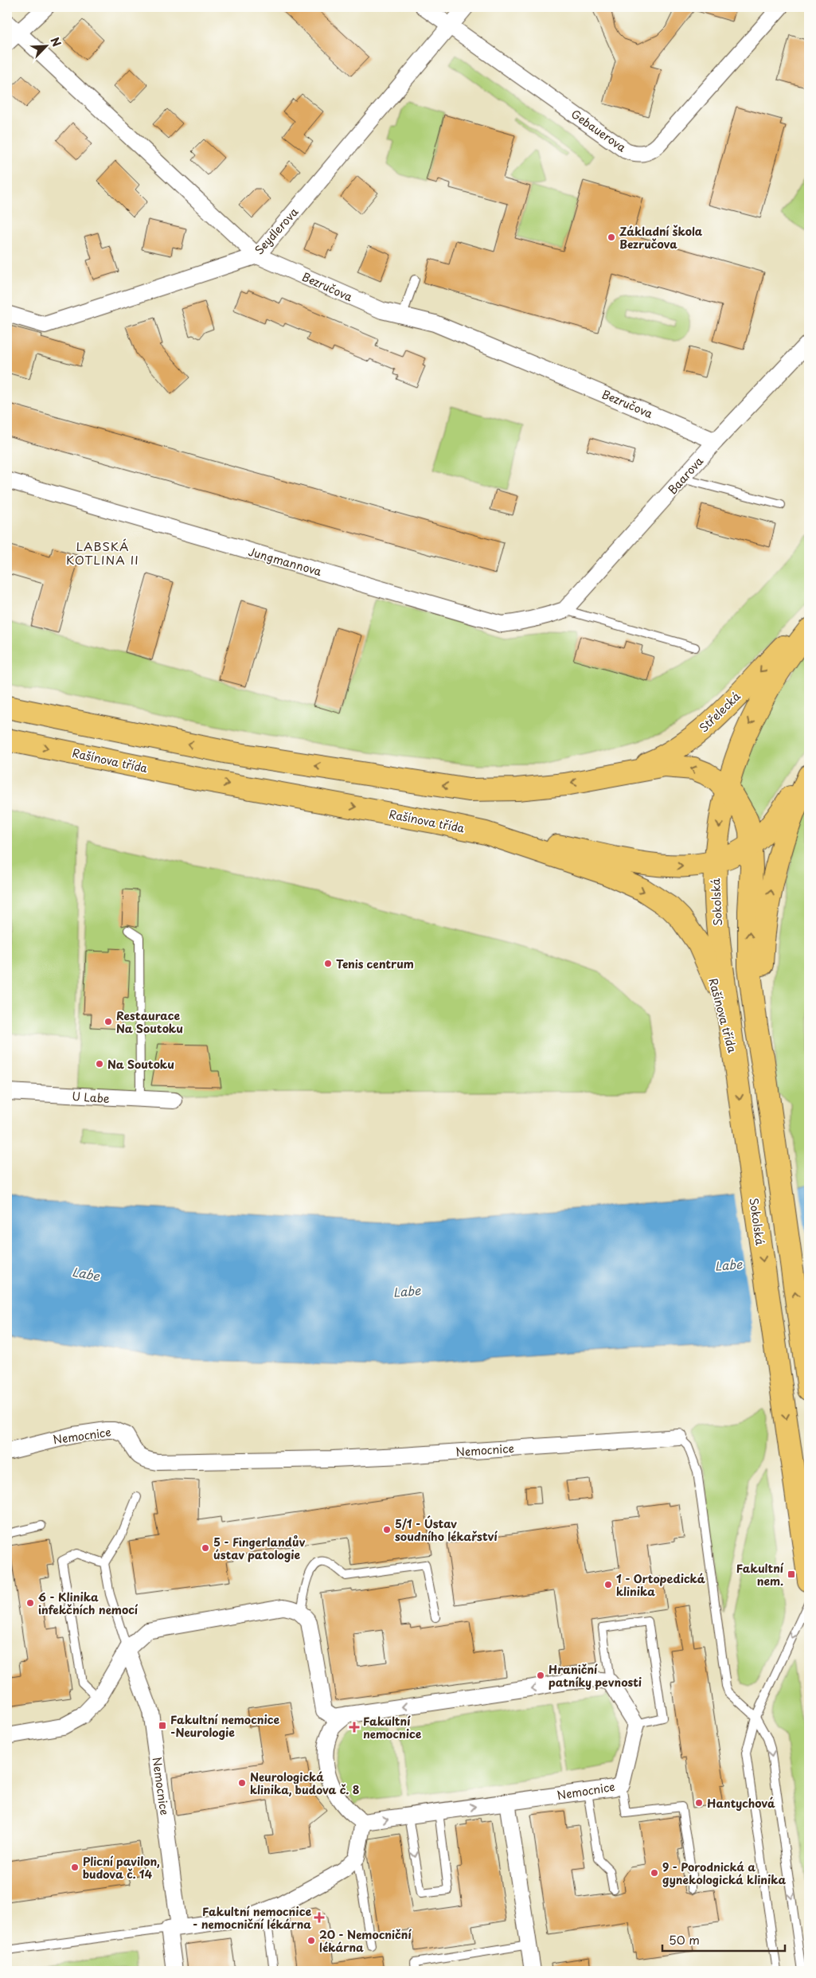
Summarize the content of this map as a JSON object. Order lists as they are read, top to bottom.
{
  "streets": {
    "main road": ["Střelecká", "Rašínova třída", "Sokolská"],
    "street": [
      "Gebauerova",
      "Seydlerova",
      "Bezručova",
      "Baarova",
      "Jungmannova",
      "U Labe",
      "Nemocnice"
    ]
  },
  "crossings": [
    ["Gebauerova", "Seydlerova"],
    ["Seydlerova", "Bezručova"],
    ["Bezručova", "Baarova"],
    ["Baarova", "Jungmannova"],
    ["Rašínova třída", "Sokolská"]
  ],
  "districts": ["LABSKÁ KOTLINA II"],
  "water": ["Labe"],
  "places": {
    "other": [
      "Základní škola Bezručova",
      "Tenis centrum",
      "Restaurace Na Soutoku",
      "Na Soutoku",
      "5/1 - Ústav soudního lékařství",
      "5 - Fingerlandův ústav patologie",
      "1 - Ortopedická klinika",
      "6 - Klinika infekčních nemocí",
      "Hraniční patníky pevnosti",
      "Neurologická klinika, budova č. 8",
      "Hantychová",
      "Plicní pavilon, budova č. 14",
      "9 - Porodnická a gynekologická klinika",
      "20 - Nemocniční lékárna"
    ],
    "transit": ["Fakultní nem.", "Fakultní nemocnice -Neurologie"],
    "health": ["Fakultní nemocnice", "Fakultní nemocnice - nemocniční lékárna"]
  },
  "scale_bar": "50 m",
  "north": "top right"
}
